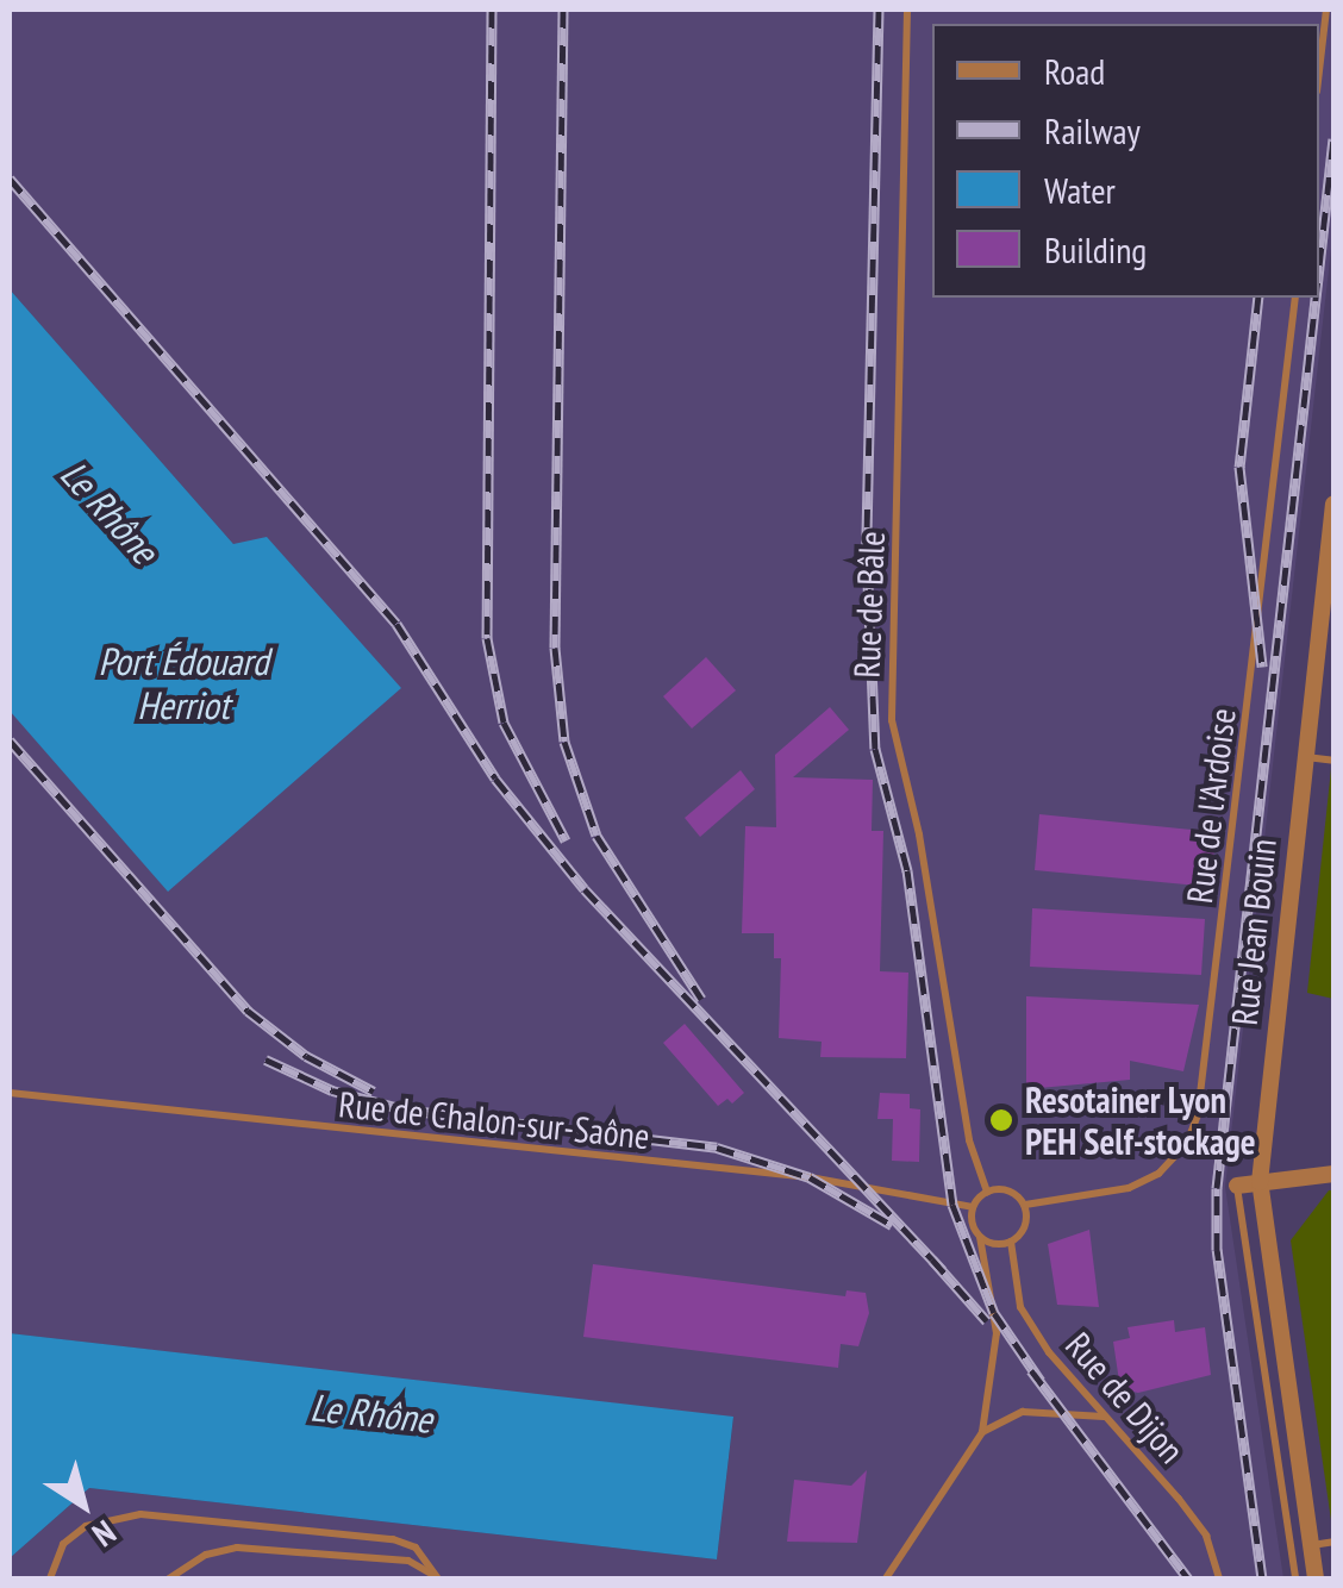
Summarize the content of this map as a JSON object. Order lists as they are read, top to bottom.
{
  "streets": {
    "street": ["Rue Jean Bouin"],
    "lane": [
      "Rue de Bâle",
      "Rue de l'Ardoise",
      "Rue de Chalon-sur-Saône",
      "Rue de Dijon"
    ]
  },
  "crossings": [
    ["Rue de Bâle", "Rue de l'Ardoise"],
    ["Rue de Bâle", "Rue de Chalon-sur-Saône"],
    ["Rue de Bâle", "Rue de Dijon"],
    ["Rue de l'Ardoise", "Rue de Chalon-sur-Saône"],
    ["Rue de l'Ardoise", "Rue de Dijon"],
    ["Rue de Chalon-sur-Saône", "Rue de Dijon"]
  ],
  "water": ["Le Rhône", "Port Édouard Herriot"],
  "places": ["Resotainer Lyon PEH Self-stockage"],
  "legend": [
    "Road",
    "Railway",
    "Water",
    "Building"
  ],
  "north": "bottom right"
}
